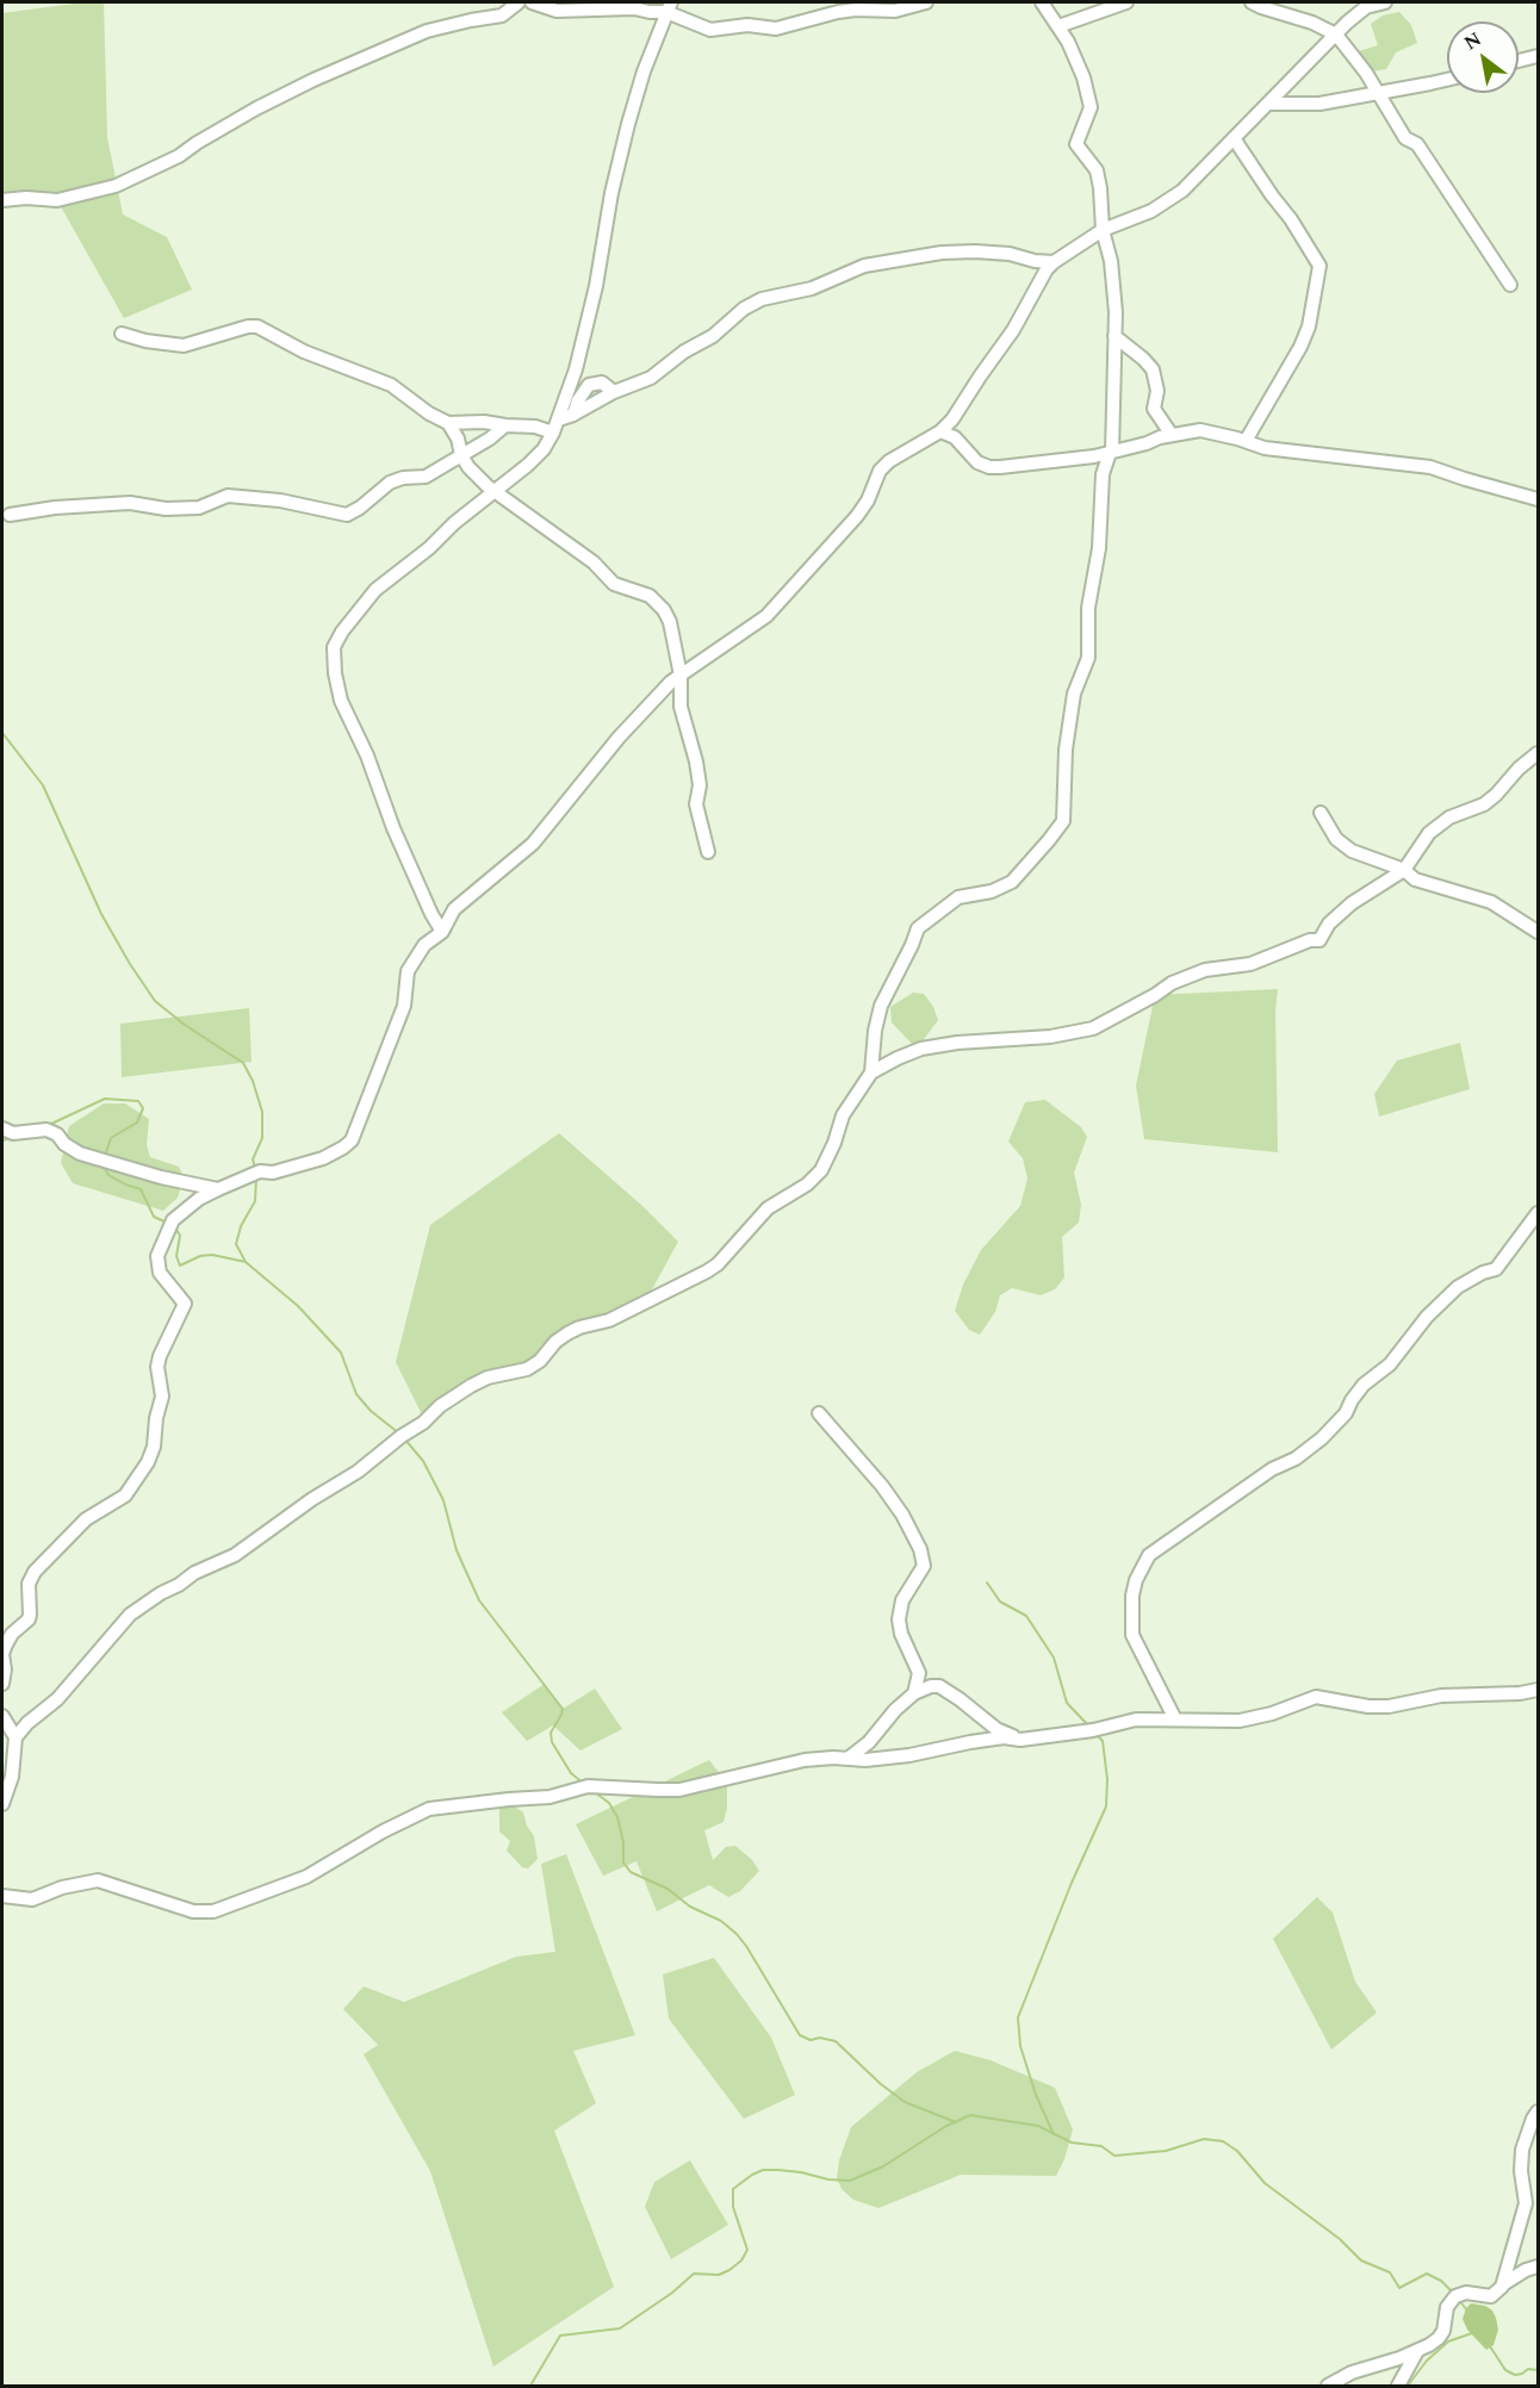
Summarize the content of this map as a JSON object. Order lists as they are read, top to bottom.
{
  "north": "top left"
}
